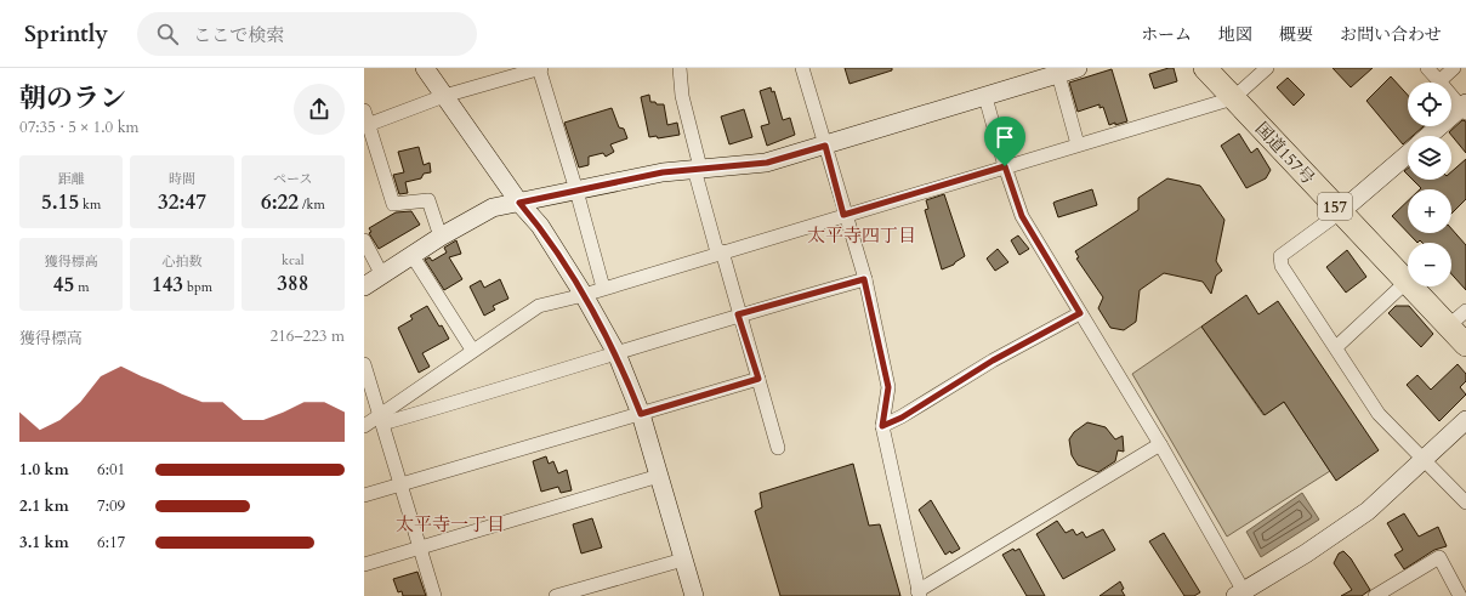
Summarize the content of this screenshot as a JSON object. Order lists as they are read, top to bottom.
{
  "streets": {
    "highway": ["国道157号", "157"]
  },
  "districts": ["太平寺四丁目", "太平寺一丁目"],
  "page": {
    "header": "Sprintly",
    "search": "ここで検索",
    "nav": [
      "ホーム",
      "地図",
      "概要",
      "お問い合わせ"
    ],
    "heading": ["朝のラン", "07:35 · 5 × 1.0 km"],
    "map_buttons": ["+", "−"],
    "stats": [
      ["距離", "5.15 km"],
      ["時間", "32:47"],
      ["ペース", "6:22 /km"],
      ["獲得標高", "45 m"],
      ["心拍数", "143 bpm"],
      ["kcal", "388"]
    ],
    "chart": ["獲得標高", "216–223 m"],
    "list": [
      {
        "name": "1.0 km",
        "note": "6:01"
      },
      {
        "name": "2.1 km",
        "note": "7:09"
      },
      {
        "name": "3.1 km",
        "note": "6:17"
      }
    ]
  }
}
